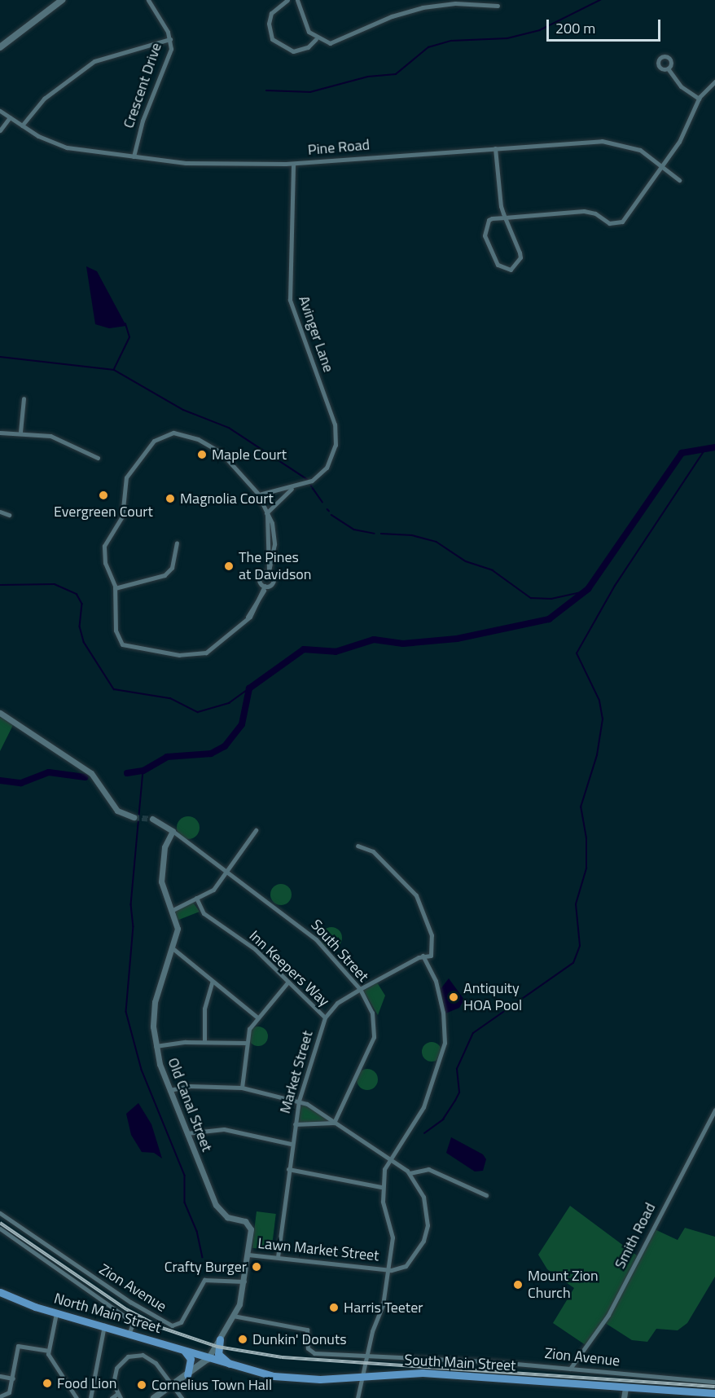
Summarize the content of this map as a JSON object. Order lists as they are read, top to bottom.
{
  "streets": {
    "main road": ["North Main Street", "South Main Street"],
    "street": [
      "Crescent Drive",
      "Pine Road",
      "Avinger Lane",
      "South Street",
      "Inn Keepers Way",
      "Market Street",
      "Old Canal Street",
      "Smith Road",
      "Lawn Market Street",
      "Zion Avenue"
    ]
  },
  "crossings": [
    ["Crescent Drive", "Pine Road"],
    ["Pine Road", "Avinger Lane"],
    ["South Street", "Market Street"],
    ["South Street", "Old Canal Street"],
    ["Inn Keepers Way", "Market Street"],
    ["Market Street", "Lawn Market Street"],
    ["Old Canal Street", "Lawn Market Street"],
    ["Smith Road", "Zion Avenue"],
    ["North Main Street", "South Main Street"]
  ],
  "places": [
    "Maple Court",
    "Evergreen Court",
    "Magnolia Court",
    "The Pines at Davidson",
    "Antiquity HOA Pool",
    "Crafty Burger",
    "Mount Zion Church",
    "Harris Teeter",
    "Dunkin' Donuts",
    "Food Lion",
    "Cornelius Town Hall"
  ],
  "scale_bar": "200 m"
}
